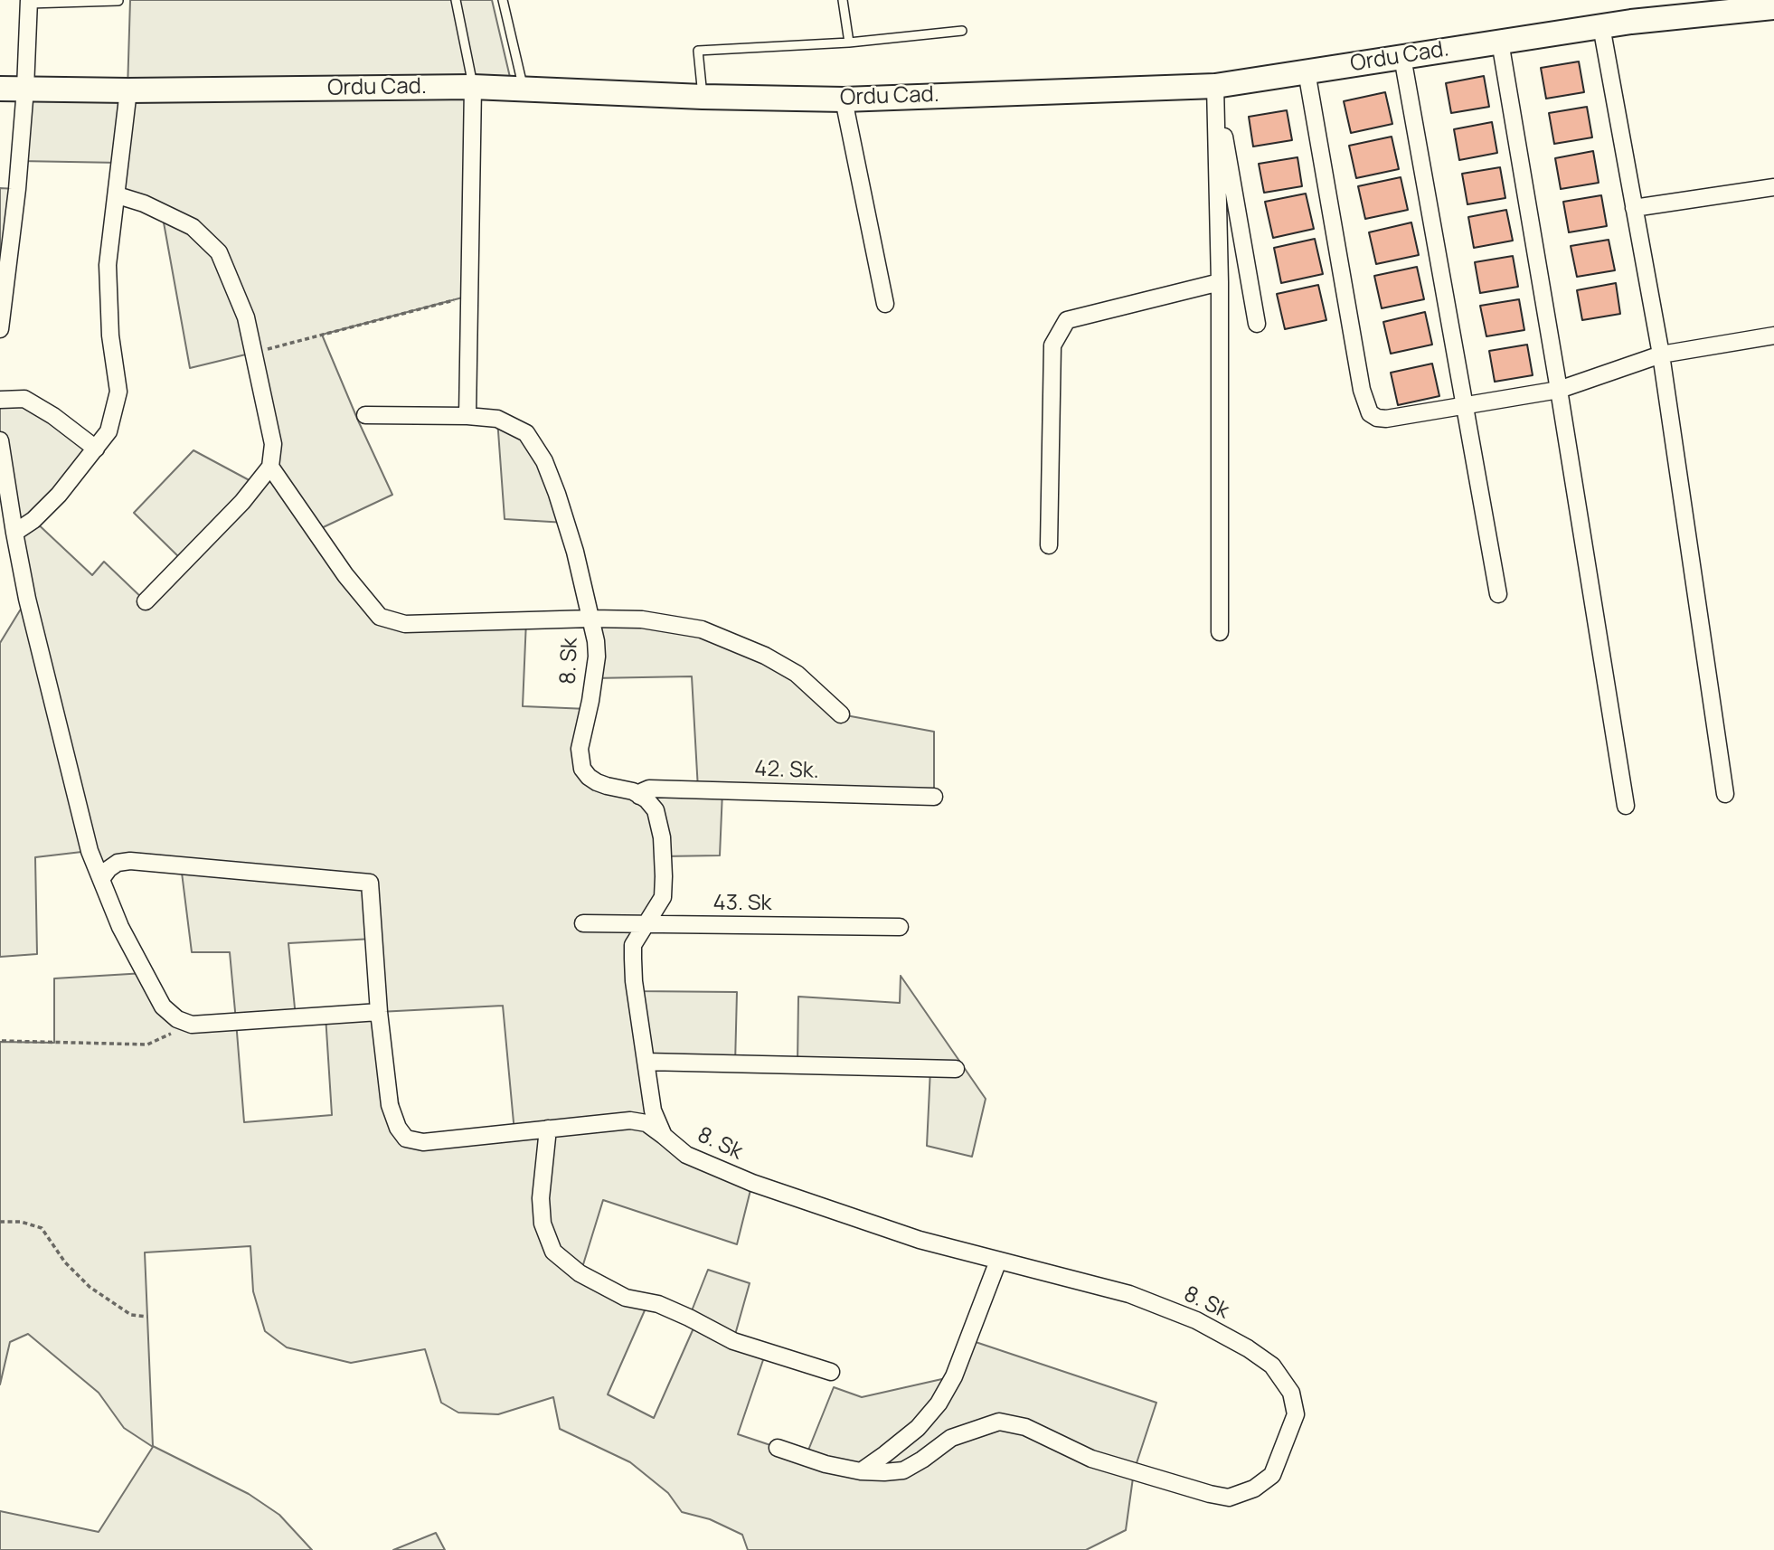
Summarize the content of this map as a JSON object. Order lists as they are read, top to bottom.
{
  "streets": {
    "main road": ["Ordu Cad."],
    "street": ["8. Sk", "42. Sk.", "43. Sk"]
  },
  "crossings": [
    ["8. Sk", "42. Sk."],
    ["8. Sk", "43. Sk"]
  ]
}
